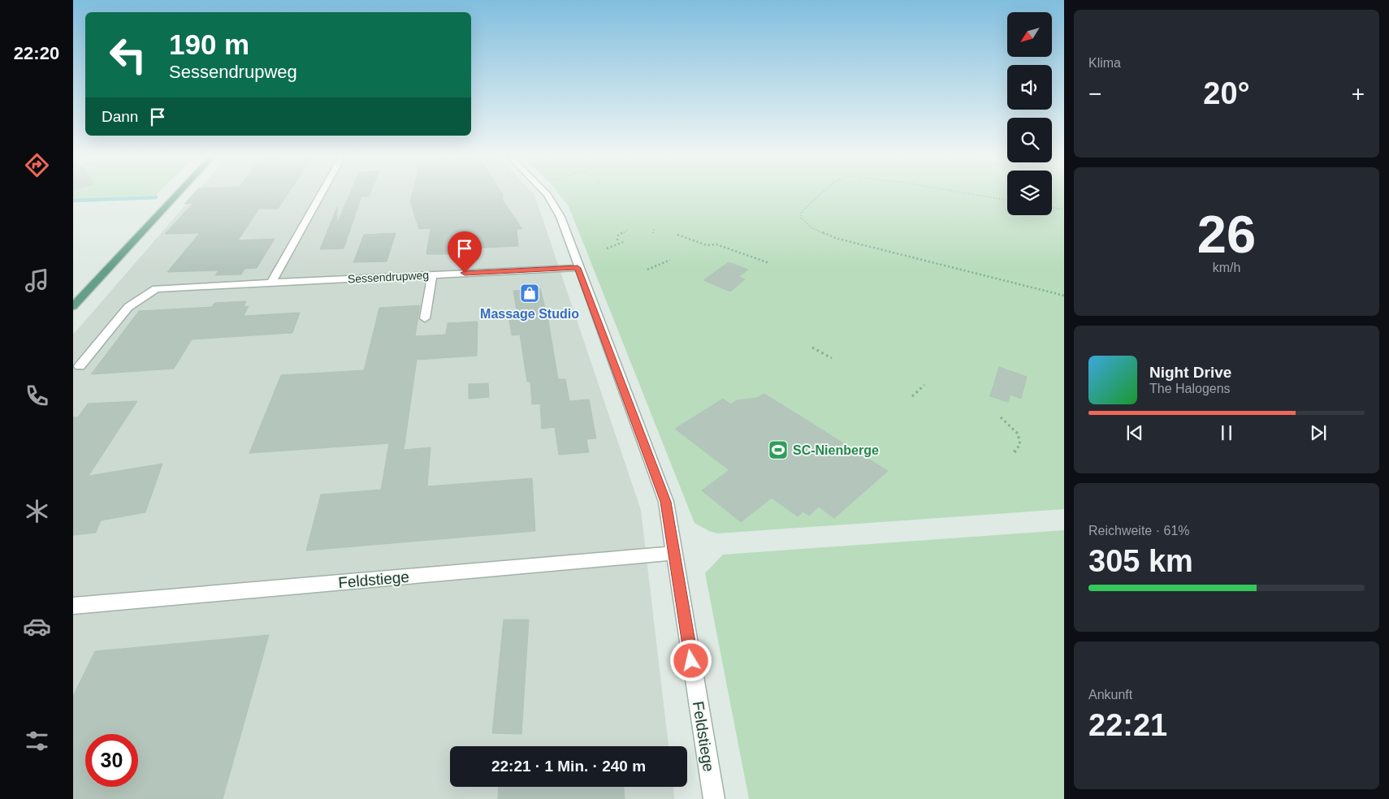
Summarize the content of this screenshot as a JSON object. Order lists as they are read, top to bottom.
{
  "streets": {
    "street": ["Sessendrupweg", "Feldstiege"]
  },
  "crossings": [
    ["Sessendrupweg", "Feldstiege"]
  ],
  "places": {
    "shop": ["Massage Studio"],
    "sports": ["SC-Nienberge"]
  },
  "north": "bottom left",
  "page": {
    "tabs": "22:20",
    "tile": [
      "Klima",
      ["26", "km/h"],
      ["Reichweite · 61%", "305 km"],
      ["Ankunft", "22:21"]
    ],
    "turn": ["190 m", "Sessendrupweg"],
    "heat": ["−", "20°", "+"],
    "then": "Dann",
    "song": ["Night Drive", "The Halogens"],
    "limit": "30",
    "trip": "22:21 · 1 Min. · 240 m"
  }
}
